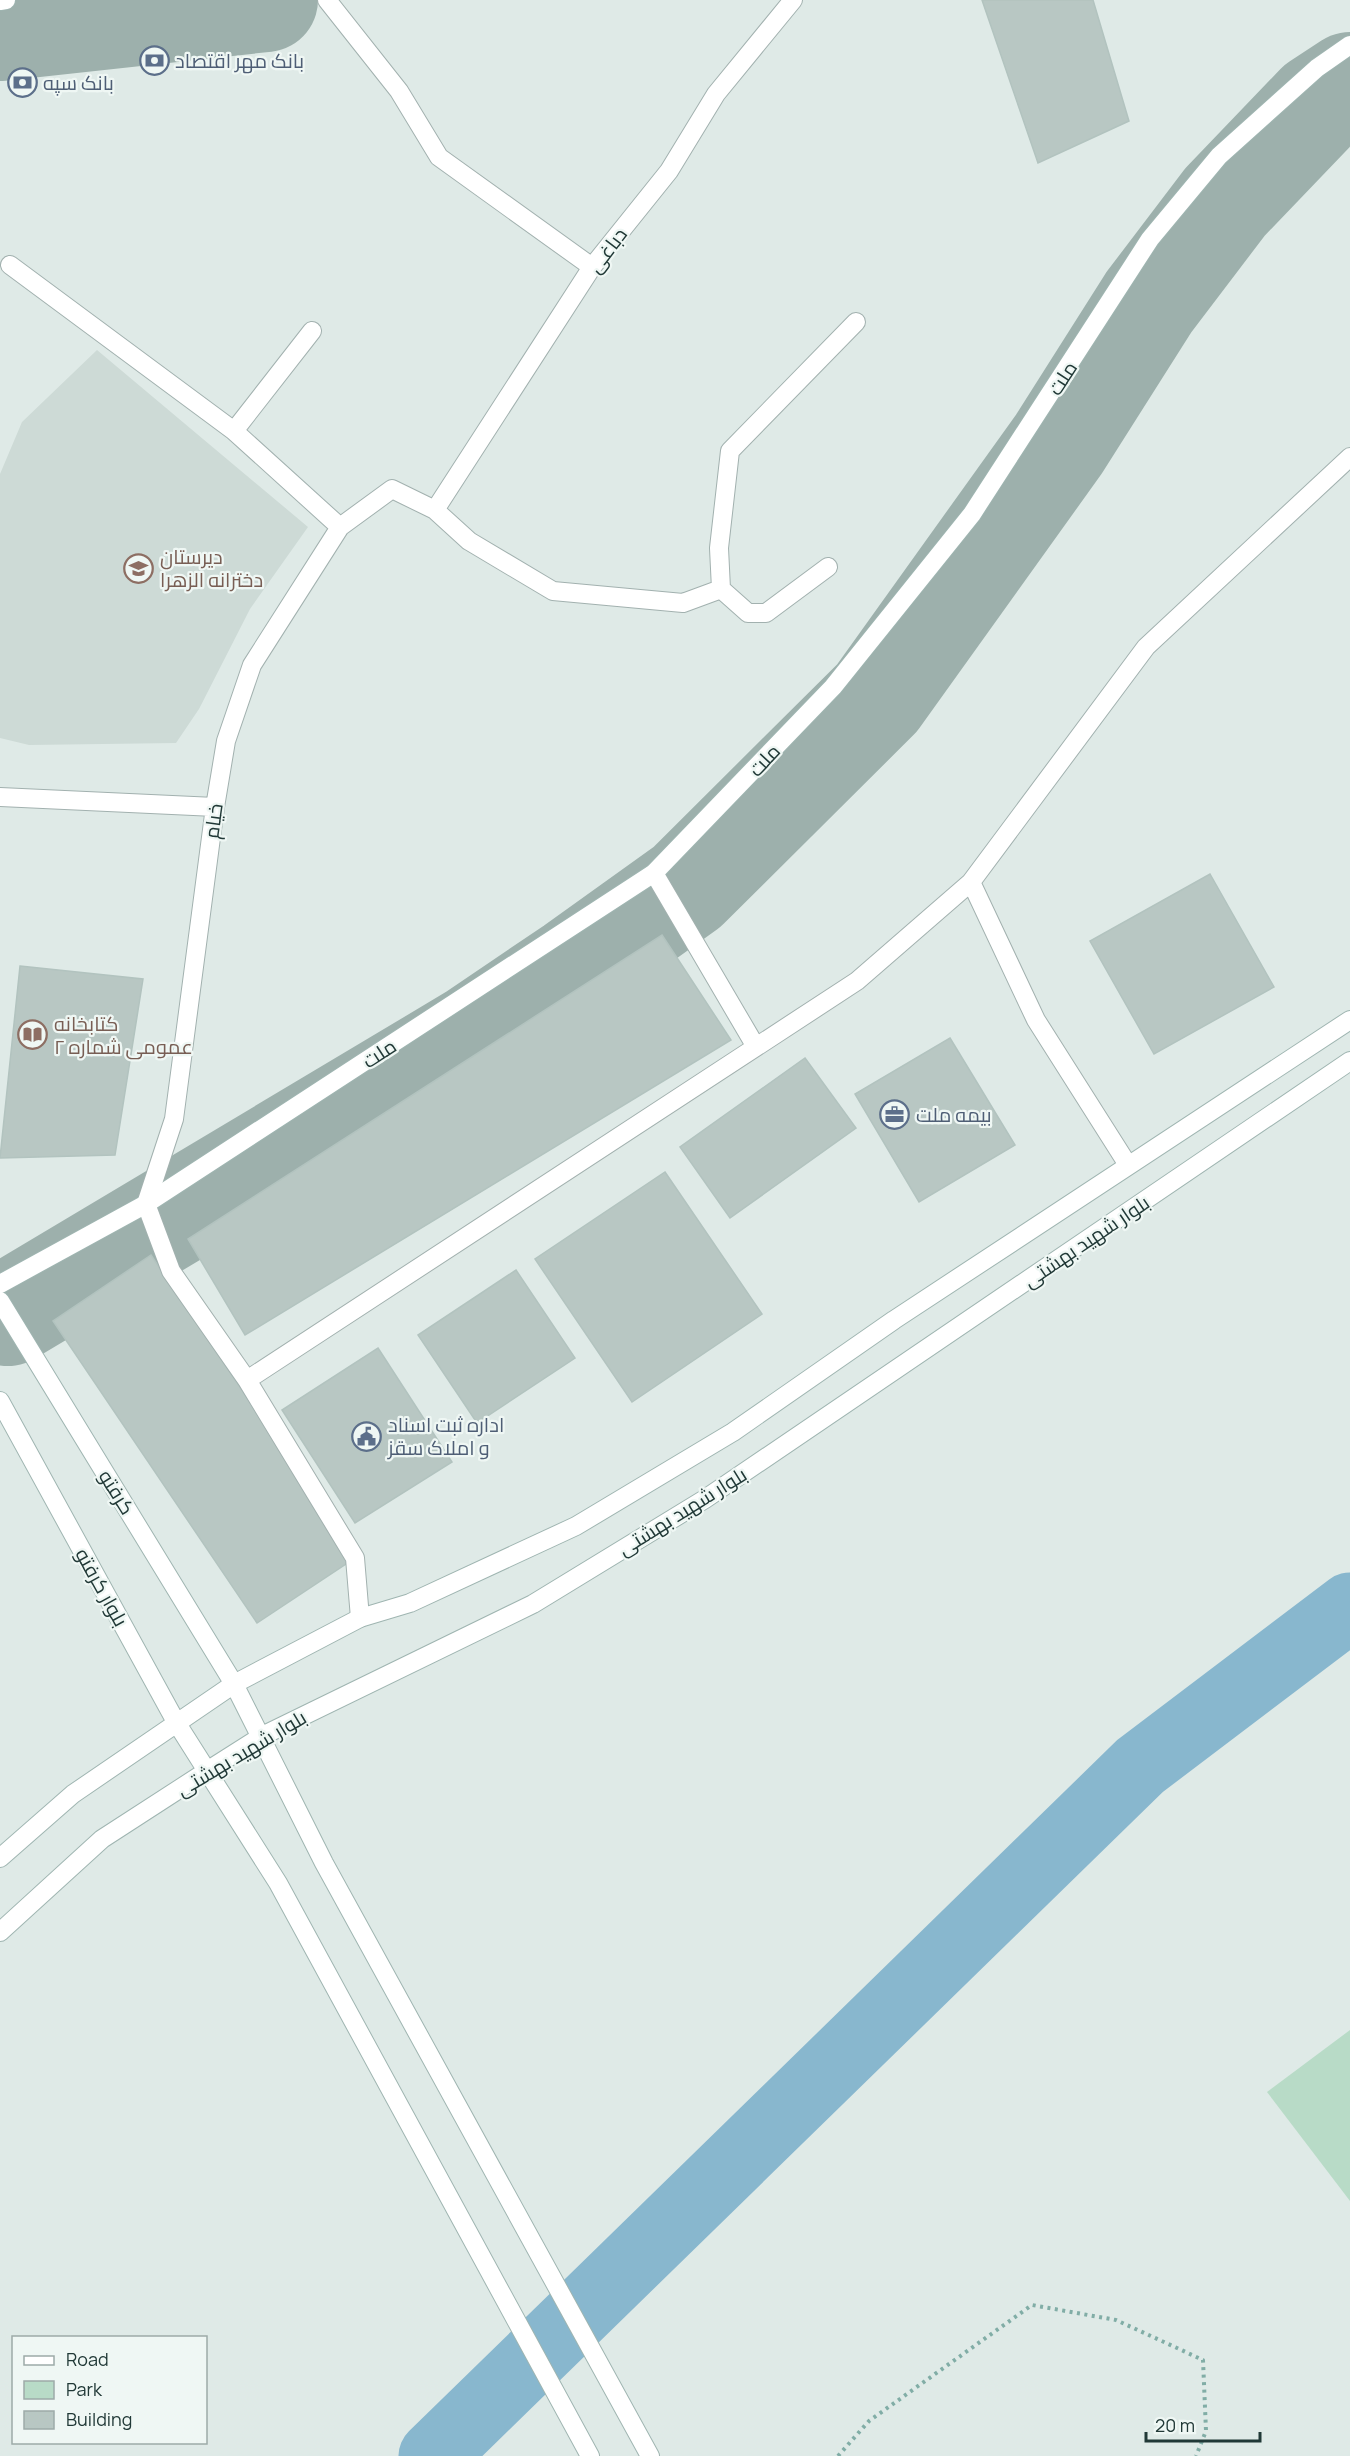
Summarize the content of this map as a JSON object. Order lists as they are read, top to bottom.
{
  "streets": {
    "street": [
      "دباغی",
      "ملت",
      "خیام",
      "بلوار شهید بهشتی",
      "کرفتو",
      "بلوار کرفتو"
    ]
  },
  "crossings": [
    ["دباغی", "خیام"],
    ["ملت", "خیام"],
    ["بلوار شهید بهشتی", "کرفتو"],
    ["بلوار شهید بهشتی", "بلوار کرفتو"]
  ],
  "places": {
    "bank": ["بانک مهر اقتصاد", "بانک سپه"],
    "school or university": ["دیرستان دخترانه الزهرا"],
    "library": ["کتابخانه عمومی شماره ۲"],
    "office": ["بیمه ملت"],
    "public building": ["اداره ثبت اسناد و املاک سقز"]
  },
  "legend": ["Road", "Park", "Building"],
  "scale_bar": "20 m"
}
